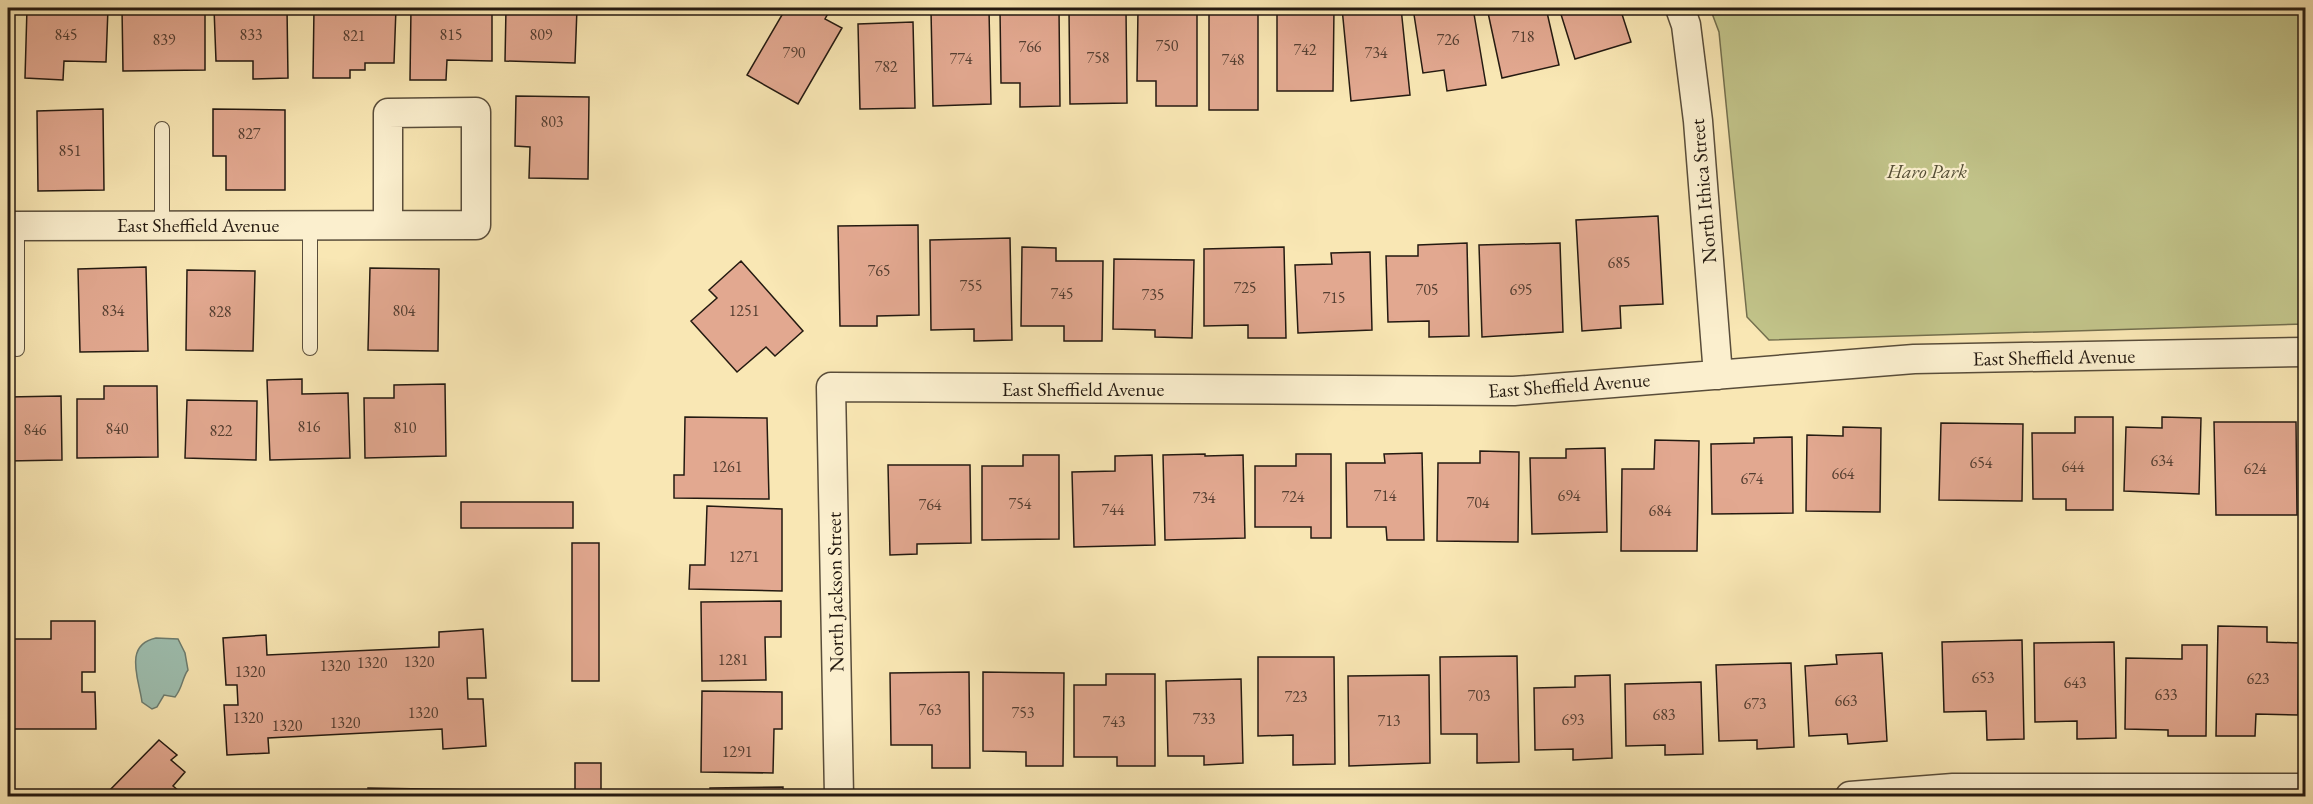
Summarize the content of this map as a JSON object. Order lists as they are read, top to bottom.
{
  "streets": {
    "street": ["North Ithica Street", "East Sheffield Avenue", "North Jackson Street"]
  },
  "crossings": [
    ["North Ithica Street", "East Sheffield Avenue"],
    ["East Sheffield Avenue", "North Jackson Street"]
  ],
  "parks": ["Haro Park"],
  "house_numbers": [
    "845",
    "833",
    "815",
    "809",
    "821",
    "718",
    "839",
    "726",
    "750",
    "766",
    "742",
    "790",
    "734",
    "758",
    "774",
    "748",
    "782",
    "803",
    "827",
    "851",
    "685",
    "765",
    "755",
    "725",
    "705",
    "695",
    "745",
    "735",
    "715",
    "834",
    "804",
    "1251",
    "828",
    "816",
    "810",
    "840",
    "846",
    "822",
    "634",
    "654",
    "1261",
    "644",
    "624",
    "664",
    "674",
    "714",
    "694",
    "724",
    "734",
    "704",
    "754",
    "764",
    "744",
    "684",
    "1271",
    "1281",
    "1320",
    "1320",
    "1320",
    "1320",
    "653",
    "623",
    "643",
    "633",
    "703",
    "723",
    "663",
    "673",
    "763",
    "1320",
    "753",
    "683",
    "1320",
    "733",
    "693",
    "713",
    "743",
    "1320",
    "1320",
    "1291"
  ]
}
